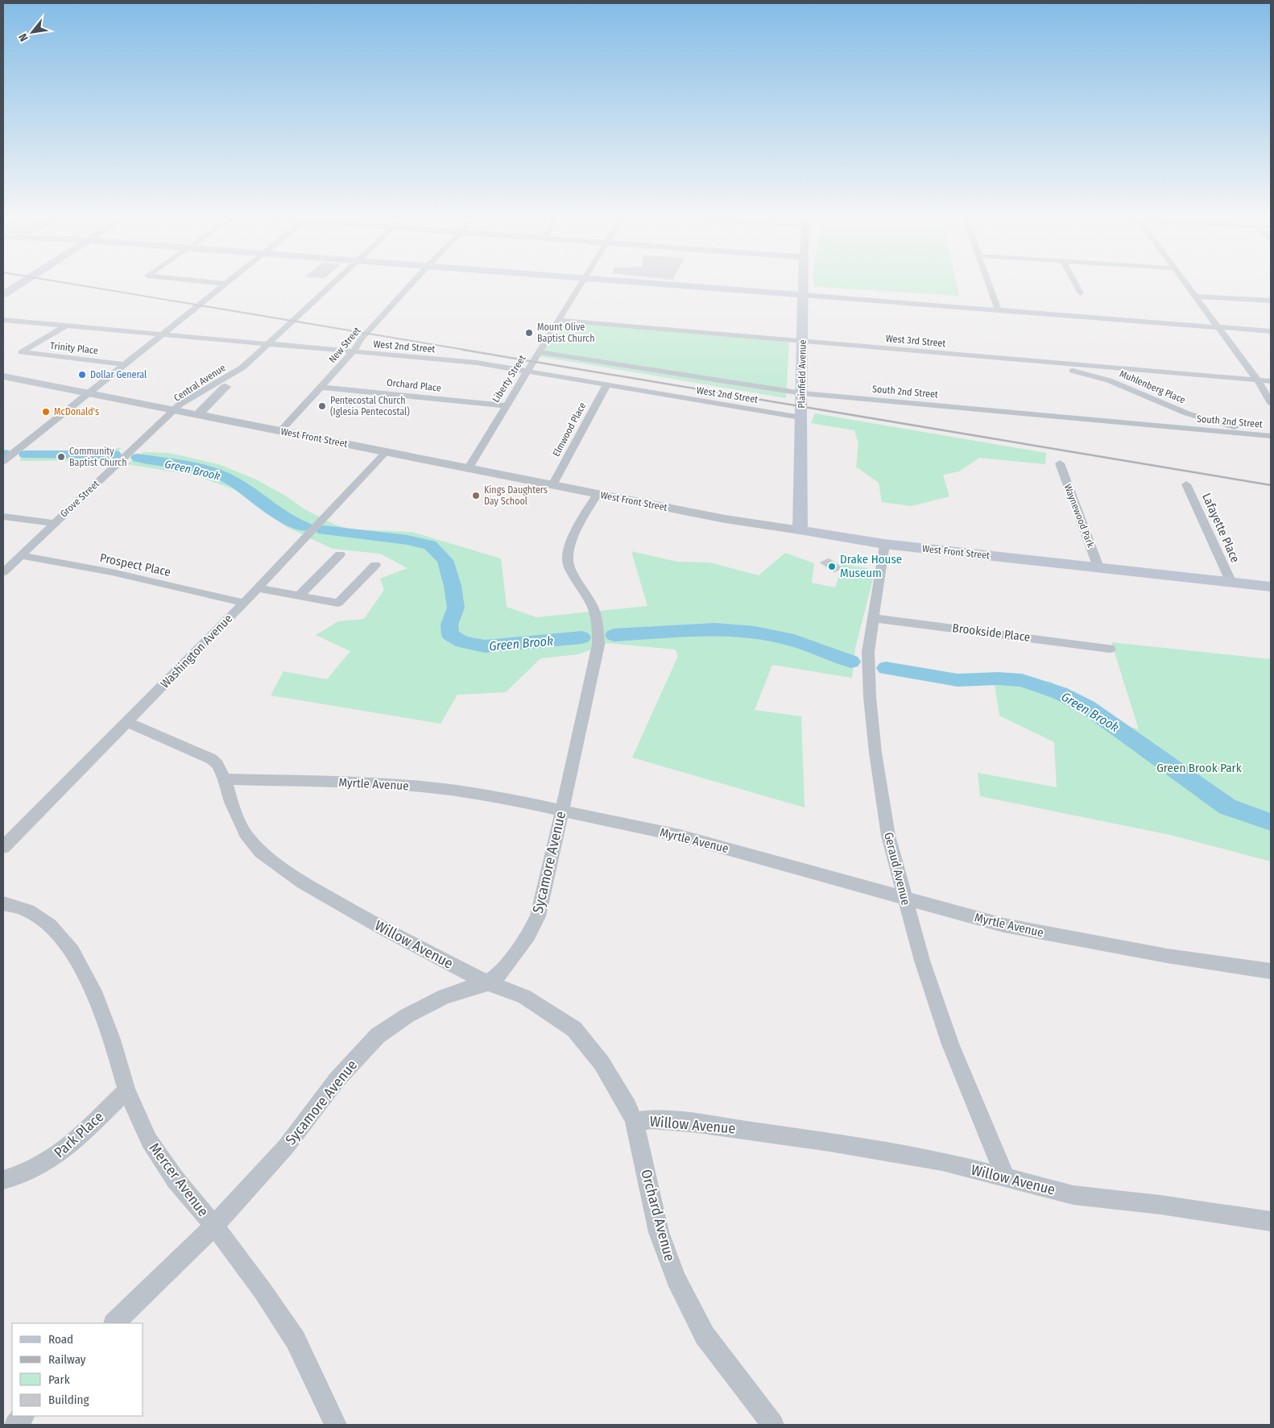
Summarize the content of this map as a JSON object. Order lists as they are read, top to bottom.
{
  "streets": {
    "main road": ["Plainfield Avenue", "West Front Street"],
    "street": [
      "West 3rd Street",
      "New Street",
      "West 2nd Street",
      "Trinity Place",
      "Liberty Street",
      "Central Avenue",
      "Orchard Place",
      "Muhlenberg Place",
      "South 2nd Street",
      "Elmwood Place",
      "Grove Street",
      "Waynewood Park",
      "Lafayette Place",
      "Prospect Place",
      "Brookside Place",
      "Washington Avenue",
      "Myrtle Avenue",
      "Sycamore Avenue",
      "Geraud Avenue",
      "Willow Avenue",
      "Park Place",
      "Mercer Avenue",
      "Orchard Avenue"
    ]
  },
  "crossings": [
    ["West 3rd Street", "Plainfield Avenue"],
    ["West 3rd Street", "Liberty Street"],
    ["West 3rd Street", "Muhlenberg Place"],
    ["New Street", "West 2nd Street"],
    ["New Street", "Orchard Place"],
    ["New Street", "West Front Street"],
    ["West 2nd Street", "Trinity Place"],
    ["West 2nd Street", "Plainfield Avenue"],
    ["West 2nd Street", "Liberty Street"],
    ["West 2nd Street", "Central Avenue"],
    ["West 2nd Street", "Elmwood Place"],
    ["Plainfield Avenue", "South 2nd Street"],
    ["Plainfield Avenue", "West Front Street"],
    ["Liberty Street", "Orchard Place"],
    ["Liberty Street", "South 2nd Street"],
    ["Liberty Street", "West Front Street"],
    ["Central Avenue", "West Front Street"],
    ["Central Avenue", "Grove Street"],
    ["Muhlenberg Place", "South 2nd Street"],
    ["Elmwood Place", "West Front Street"],
    ["West Front Street", "Grove Street"],
    ["West Front Street", "Waynewood Park"],
    ["West Front Street", "Lafayette Place"],
    ["West Front Street", "Washington Avenue"],
    ["West Front Street", "Sycamore Avenue"],
    ["West Front Street", "Geraud Avenue"],
    ["Grove Street", "Prospect Place"],
    ["Prospect Place", "Washington Avenue"],
    ["Brookside Place", "Geraud Avenue"],
    ["Myrtle Avenue", "Sycamore Avenue"],
    ["Myrtle Avenue", "Geraud Avenue"],
    ["Myrtle Avenue", "Willow Avenue"],
    ["Sycamore Avenue", "Willow Avenue"],
    ["Sycamore Avenue", "Mercer Avenue"],
    ["Geraud Avenue", "Willow Avenue"],
    ["Willow Avenue", "Orchard Avenue"],
    ["Park Place", "Mercer Avenue"]
  ],
  "water": ["Green Brook"],
  "parks": ["Green Brook Park"],
  "places": [
    "Mount Olive Baptist Church",
    "Dollar General",
    "Pentecostal Church (Iglesia Pentecostal)",
    "McDonald's",
    "Community Baptist Church",
    "Kings Daughters Day School",
    "Drake House Museum"
  ],
  "legend": [
    "Road",
    "Railway",
    "Park",
    "Building"
  ],
  "north": "bottom left"
}
